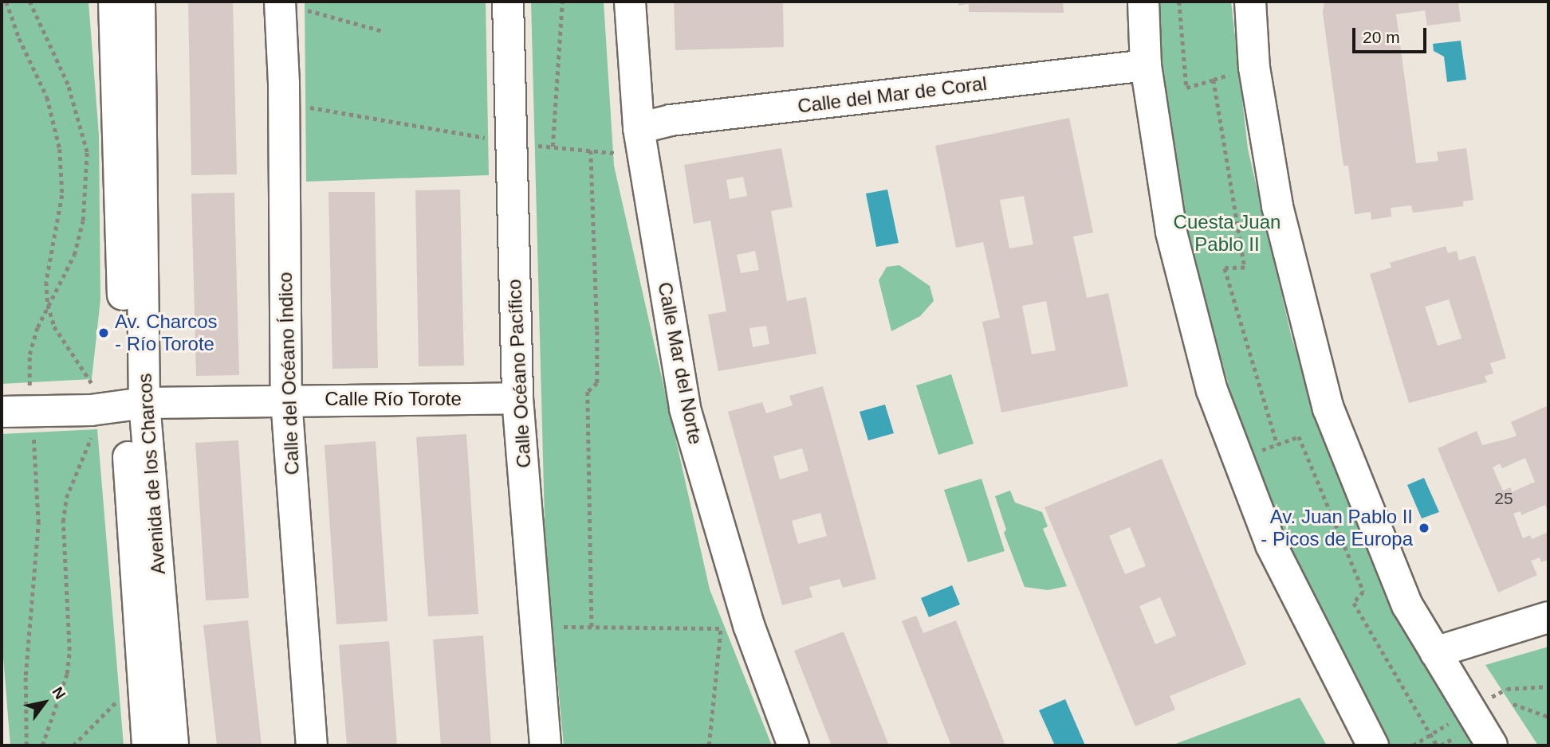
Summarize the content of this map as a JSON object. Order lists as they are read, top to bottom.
{
  "streets": {
    "street": [
      "Calle del Mar de Coral",
      "Calle Mar del Norte",
      "Calle del Océano Índico",
      "Calle Océano Pacífico",
      "Calle Río Torote",
      "Avenida de los Charcos"
    ]
  },
  "crossings": [
    ["Calle del Mar de Coral", "Calle Mar del Norte"],
    ["Calle del Océano Índico", "Calle Río Torote"],
    ["Calle Océano Pacífico", "Calle Río Torote"],
    ["Calle Río Torote", "Avenida de los Charcos"]
  ],
  "parks": ["Cuesta Juan Pablo II"],
  "places": ["Av. Charcos - Río Torote", "Av. Juan Pablo II - Picos de Europa"],
  "house_numbers": ["25"],
  "scale_bar": "20 m",
  "north": "top right"
}
